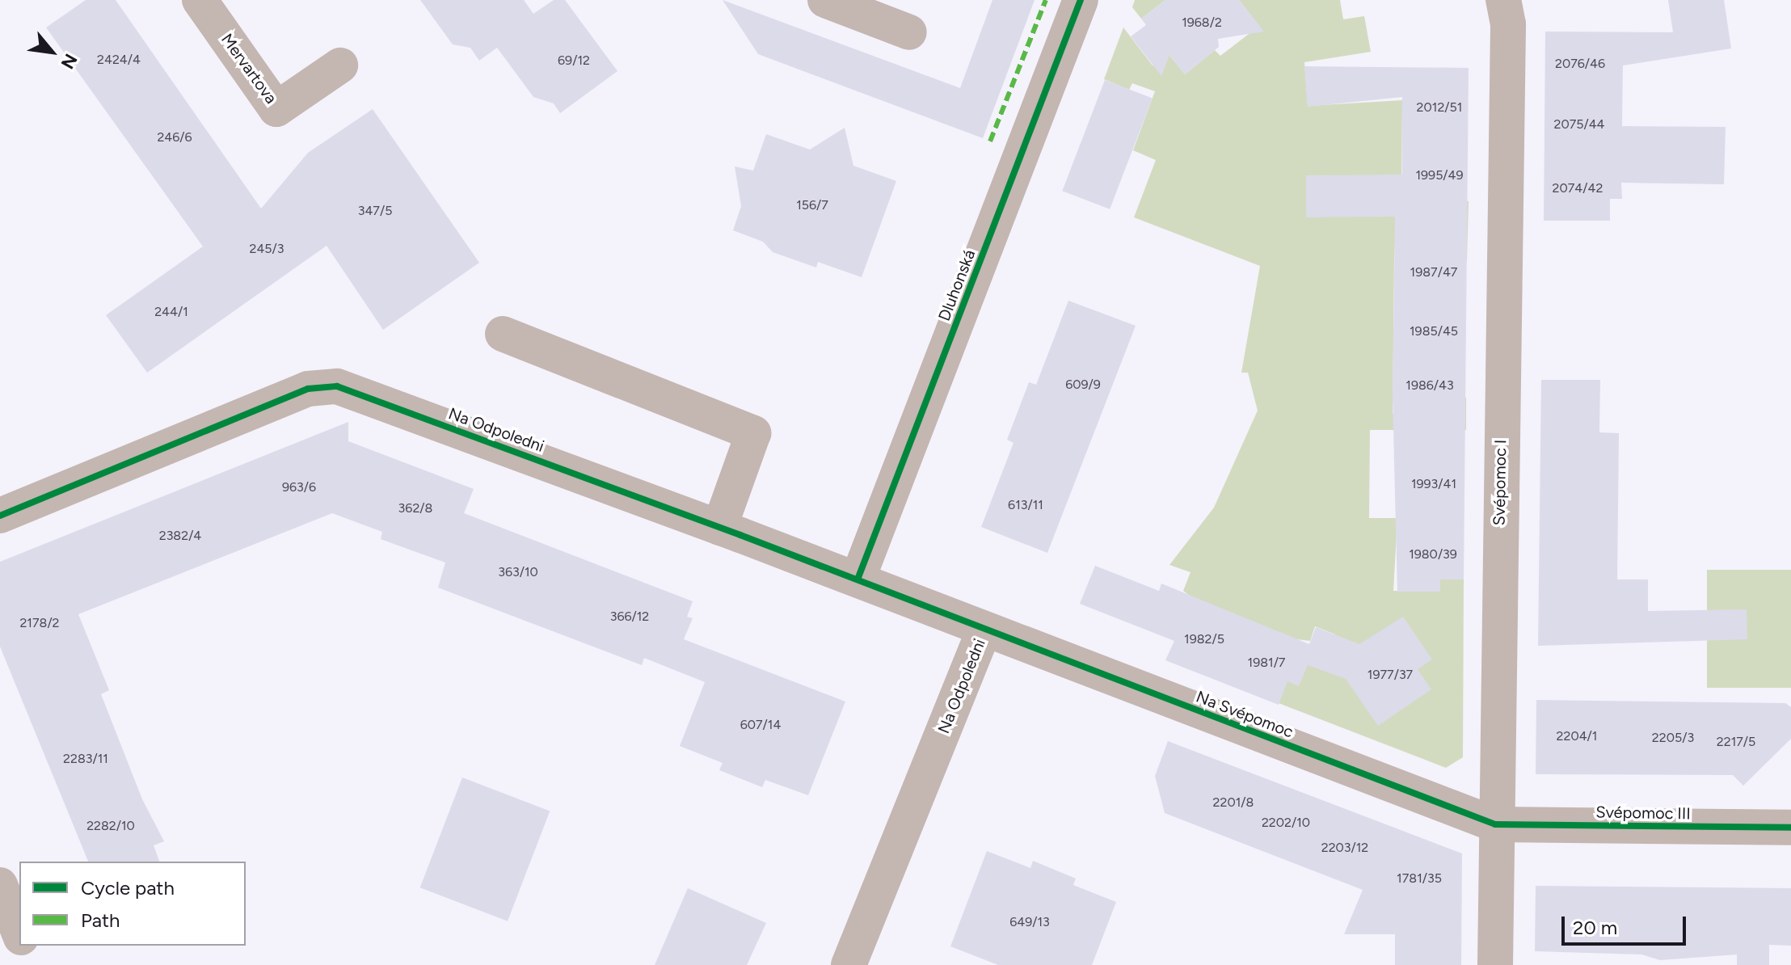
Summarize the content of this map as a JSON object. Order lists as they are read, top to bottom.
{
  "streets": {
    "street": [
      "Mervartova",
      "Dluhonská",
      "Na Odpoledni",
      "Svépomoc I",
      "Na Svépomoc",
      "Svépomoc III"
    ]
  },
  "crossings": [
    ["Dluhonská", "Na Odpoledni"],
    ["Na Odpoledni", "Na Svépomoc"],
    ["Svépomoc I", "Na Svépomoc"],
    ["Svépomoc I", "Svépomoc III"],
    ["Na Svépomoc", "Svépomoc III"]
  ],
  "house_numbers": [
    "1968/2",
    "2424/4",
    "69/12",
    "2076/46",
    "2012/51",
    "2075/44",
    "246/6",
    "1995/49",
    "2074/42",
    "156/7",
    "347/5",
    "245/3",
    "1987/47",
    "244/1",
    "1985/45",
    "609/9",
    "1986/43",
    "1993/41",
    "963/6",
    "613/11",
    "362/8",
    "2382/4",
    "1980/39",
    "363/10",
    "366/12",
    "2178/2",
    "1982/5",
    "1981/7",
    "1977/37",
    "607/14",
    "2204/1",
    "2205/3",
    "2217/5",
    "2283/11",
    "2201/8",
    "2202/10",
    "2282/10",
    "2203/12",
    "1781/35",
    "649/13"
  ],
  "legend": ["Cycle path", "Path"],
  "scale_bar": "20 m",
  "north": "bottom right"
}
